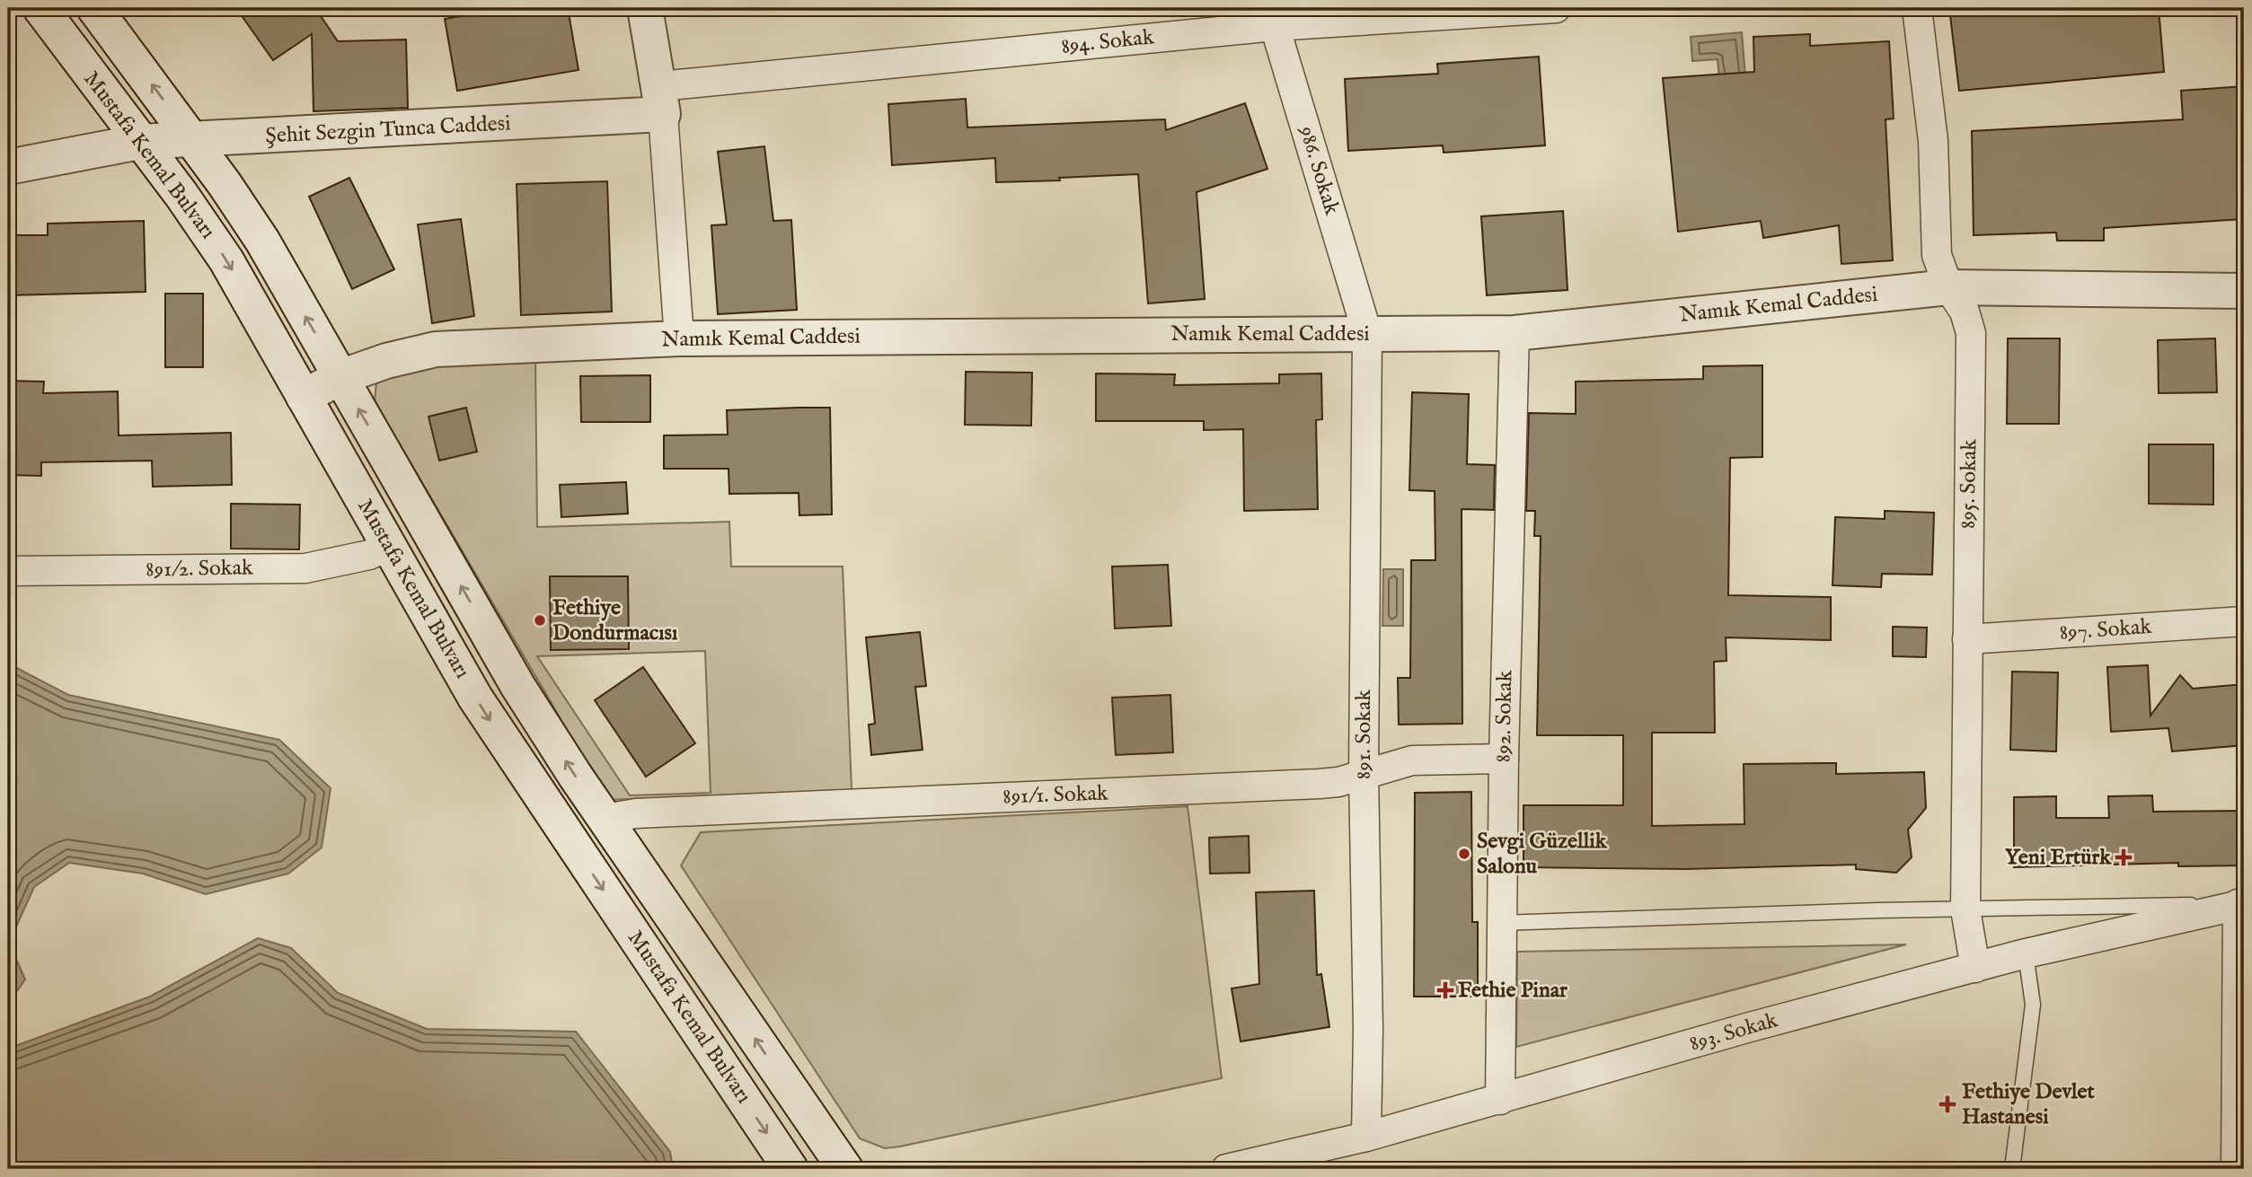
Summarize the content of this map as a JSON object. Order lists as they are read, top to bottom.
{
  "streets": {
    "main road": ["Şehit Sezgin Tunca Caddesi", "Mustafa Kemal Bulvarı", "Namık Kemal Caddesi"],
    "street": [
      "894. Sokak",
      "986. Sokak",
      "895. Sokak",
      "891/2. Sokak",
      "897. Sokak",
      "892. Sokak",
      "891. Sokak",
      "891/1. Sokak",
      "893. Sokak"
    ]
  },
  "crossings": [
    ["894. Sokak", "Şehit Sezgin Tunca Caddesi"],
    ["894. Sokak", "986. Sokak"],
    ["Şehit Sezgin Tunca Caddesi", "Mustafa Kemal Bulvarı"],
    ["Mustafa Kemal Bulvarı", "Namık Kemal Caddesi"],
    ["Mustafa Kemal Bulvarı", "891/2. Sokak"],
    ["Mustafa Kemal Bulvarı", "891/1. Sokak"],
    ["986. Sokak", "Namık Kemal Caddesi"],
    ["986. Sokak", "891. Sokak"],
    ["Namık Kemal Caddesi", "895. Sokak"],
    ["Namık Kemal Caddesi", "892. Sokak"],
    ["Namık Kemal Caddesi", "891. Sokak"],
    ["895. Sokak", "897. Sokak"],
    ["895. Sokak", "893. Sokak"],
    ["892. Sokak", "891/1. Sokak"],
    ["892. Sokak", "893. Sokak"],
    ["891. Sokak", "891/1. Sokak"],
    ["891. Sokak", "893. Sokak"]
  ],
  "places": {
    "other": ["Fethiye Dondurmacısı", "Sevgi Güzellik Salonu"],
    "health": ["Yeni Ertürk", "Fethie Pinar", "Fethiye Devlet Hastanesi"]
  }
}
